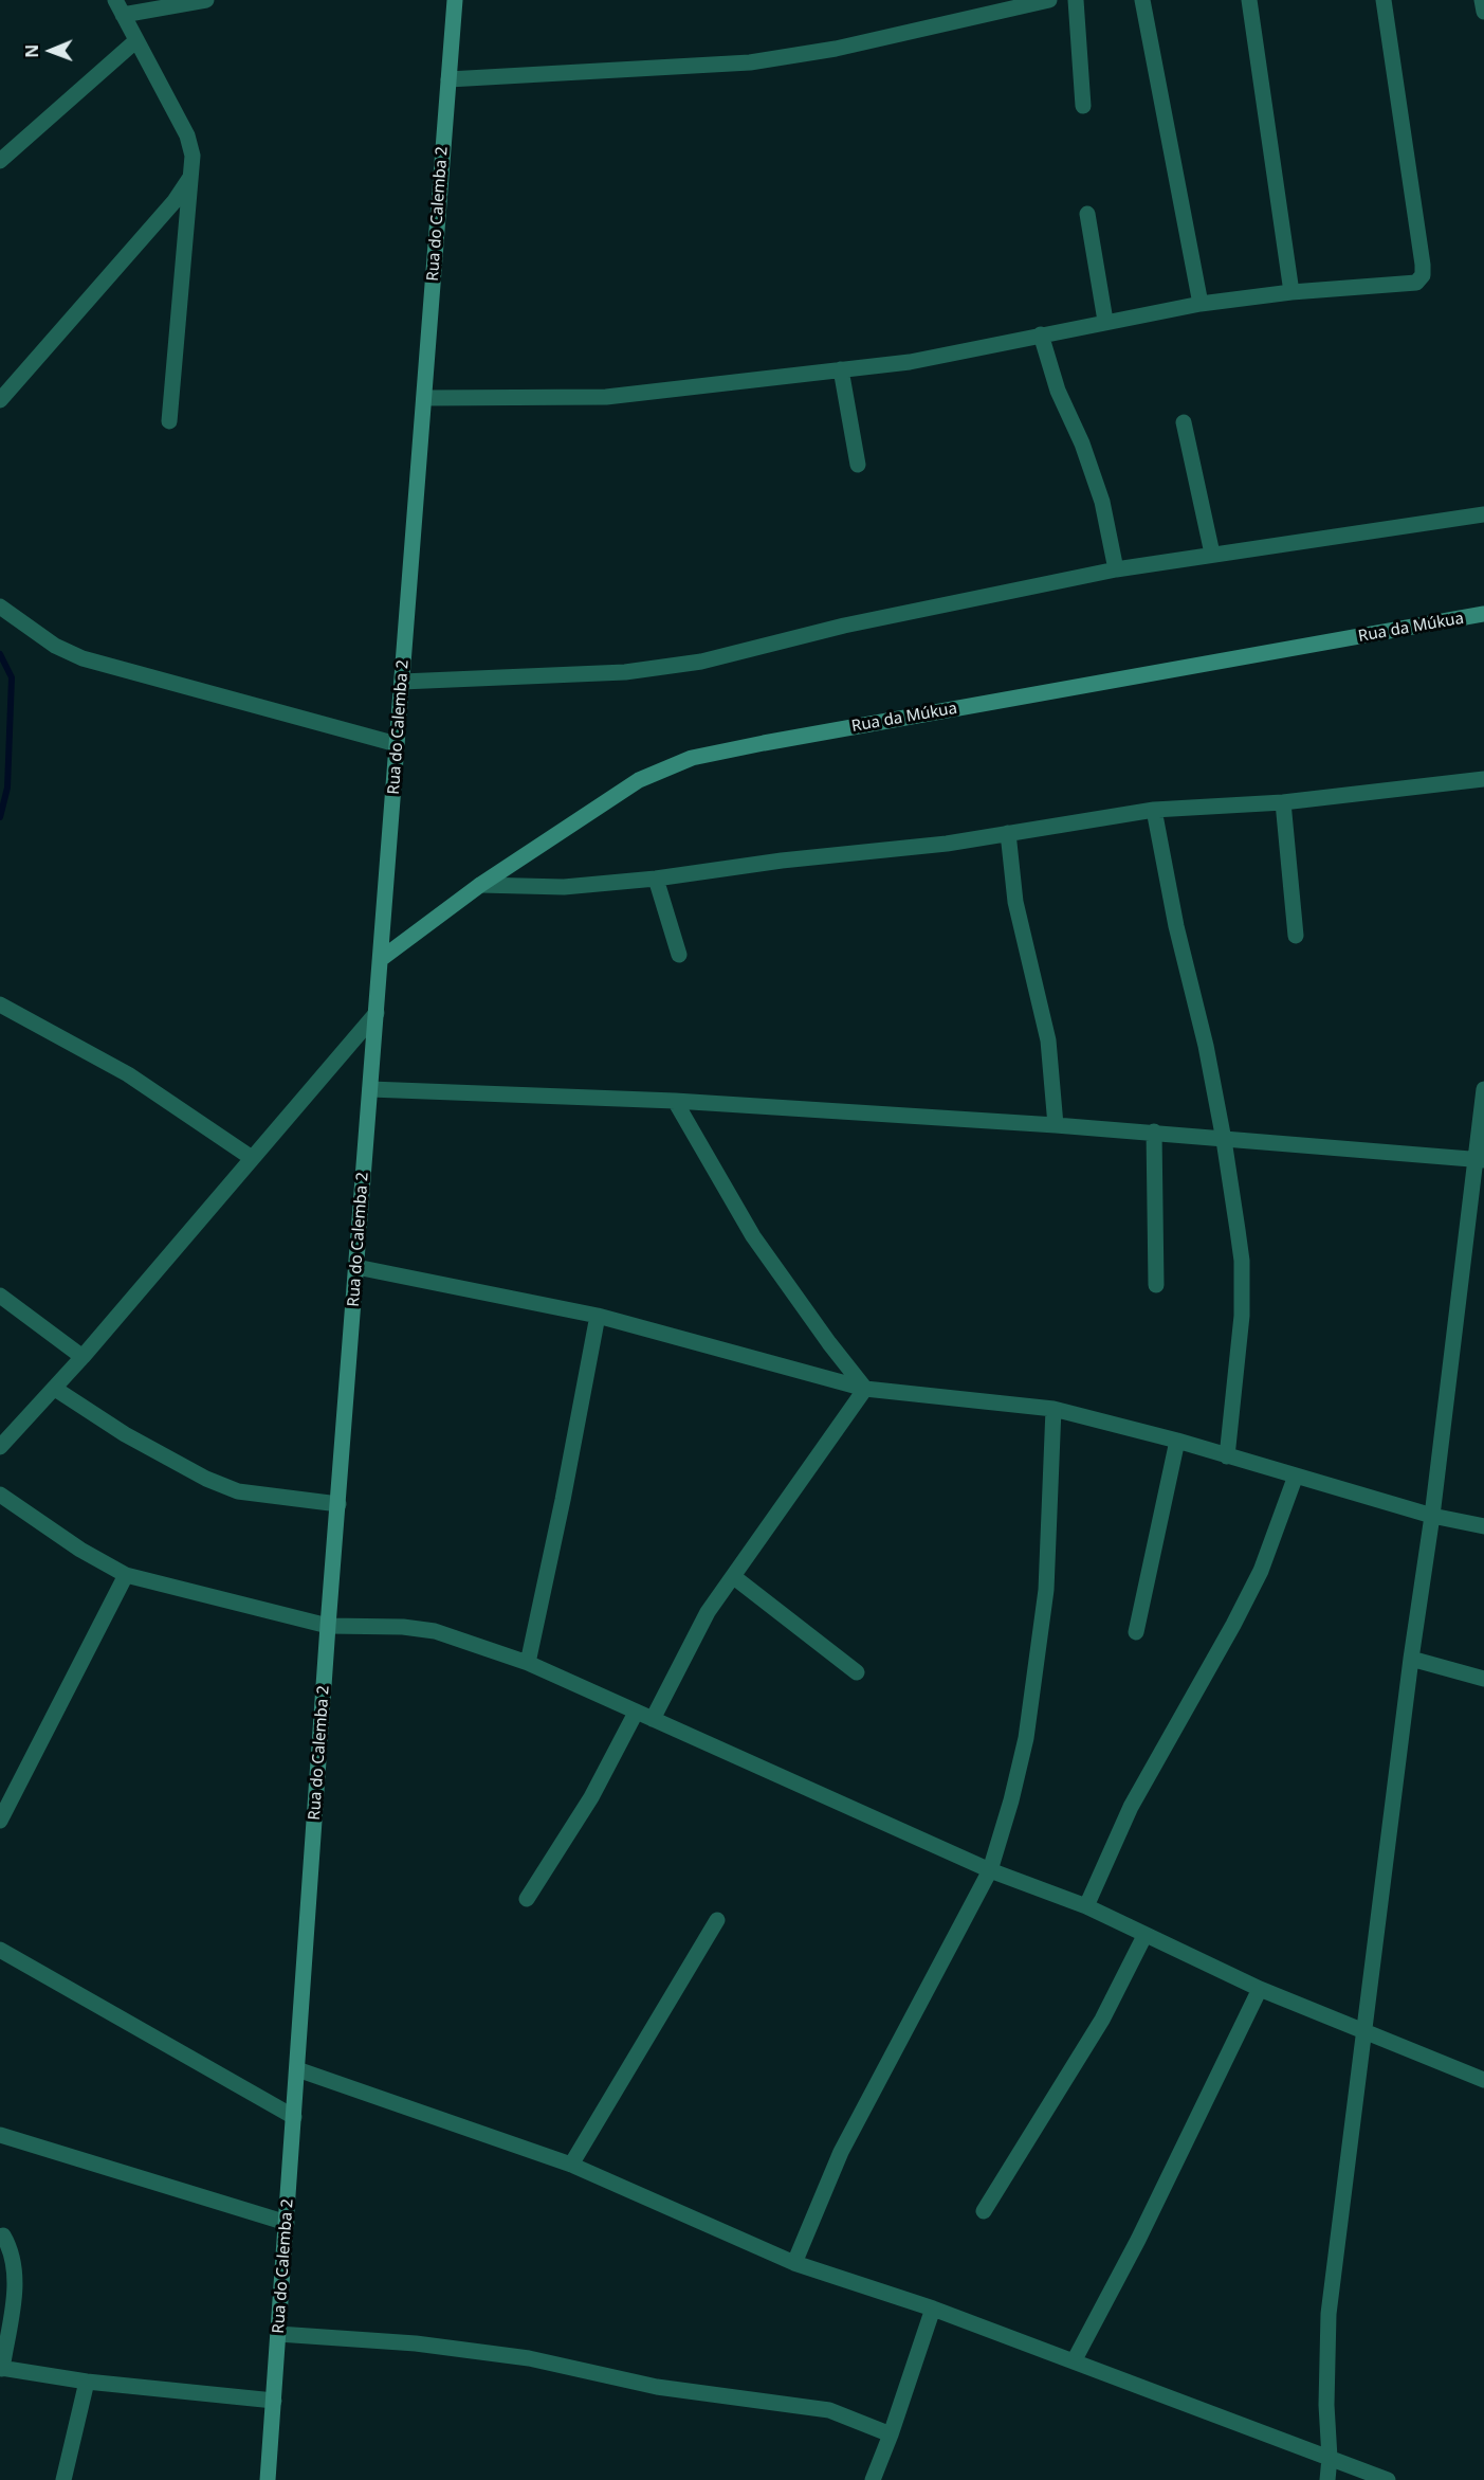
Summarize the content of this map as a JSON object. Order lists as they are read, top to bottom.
{
  "streets": {
    "main road": ["Rua do Calemba 2", "Rua da Múkua"]
  },
  "crossings": [
    ["Rua do Calemba 2", "Rua da Múkua"]
  ],
  "north": "left"
}
